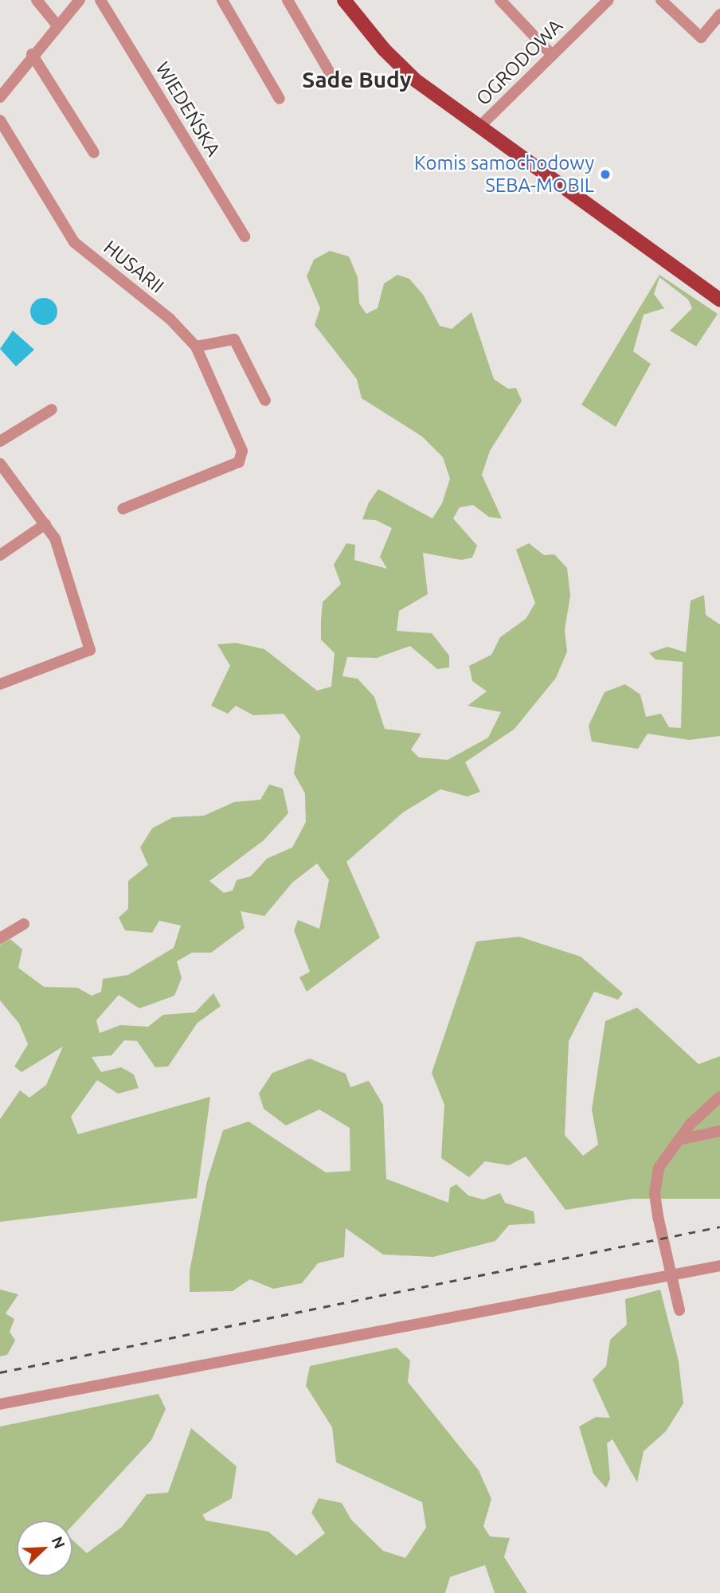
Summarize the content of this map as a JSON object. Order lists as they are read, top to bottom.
{
  "streets": {
    "street": ["OGRODOWA", "WIEDEŃSKA", "HUSARII"]
  },
  "districts": ["Sade Budy"],
  "places": ["Komis samochodowy SEBA-MOBIL"],
  "north": "top right"
}
